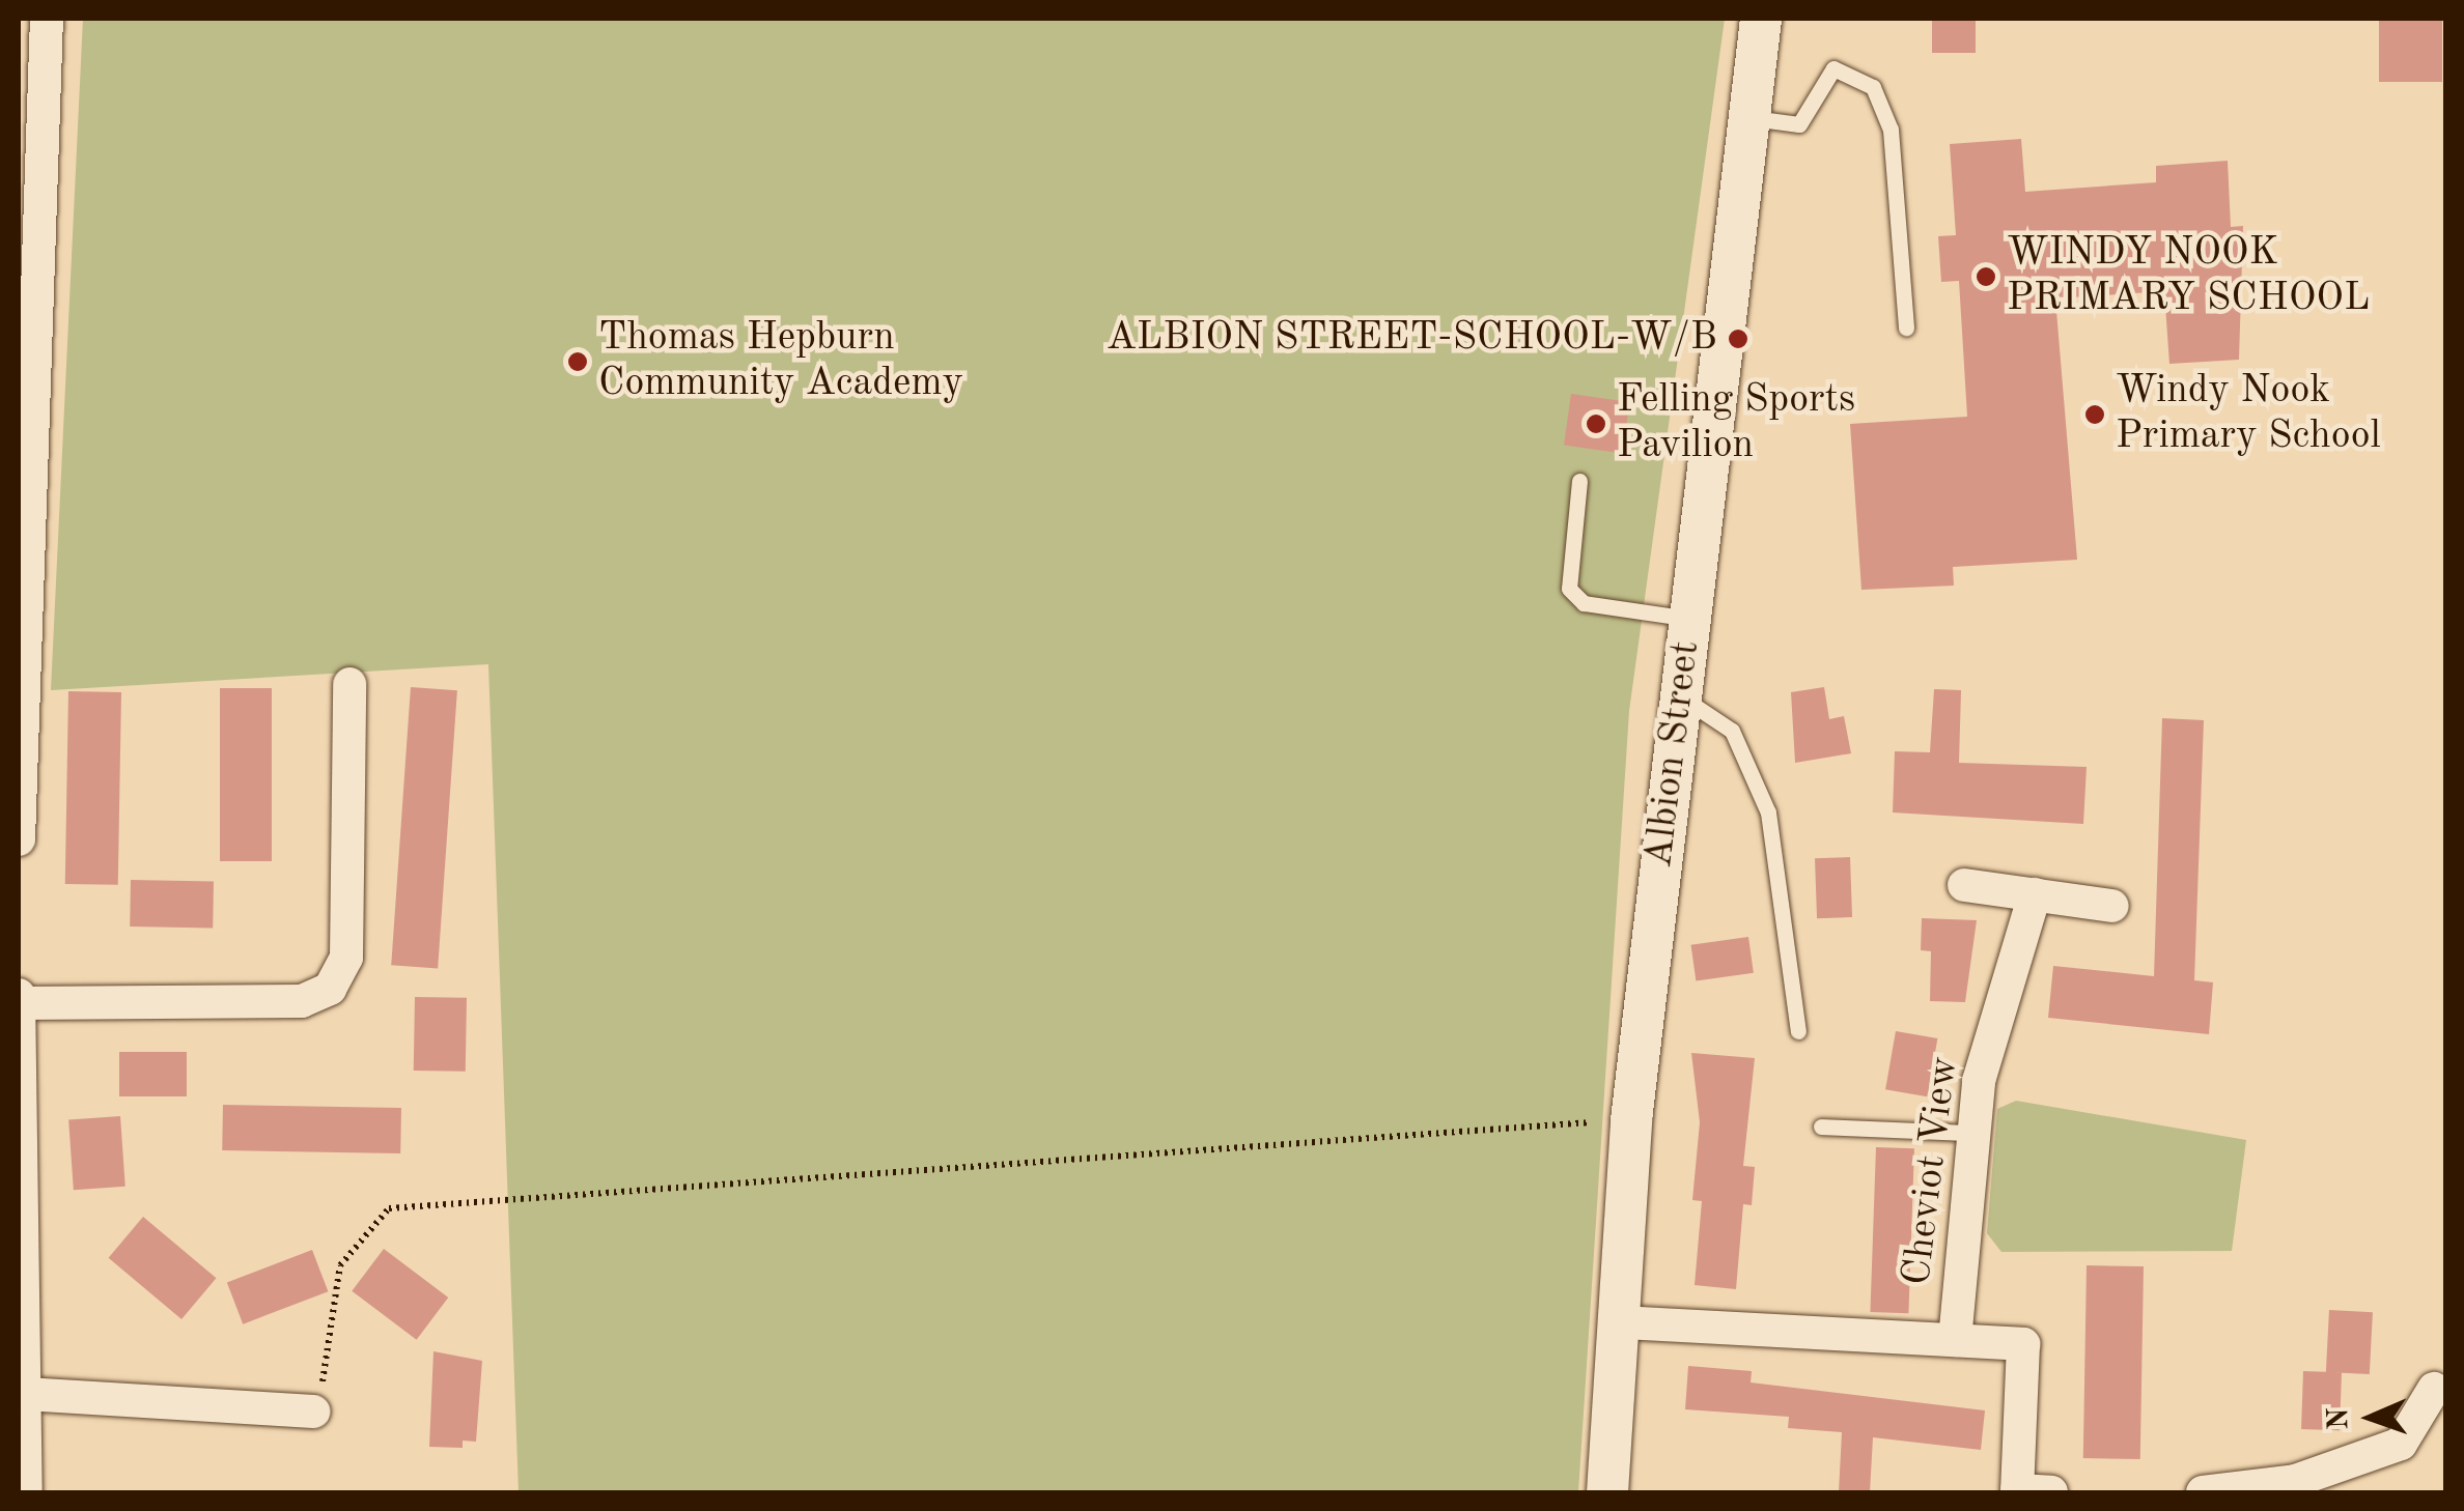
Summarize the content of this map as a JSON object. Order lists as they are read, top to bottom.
{
  "streets": {
    "street": ["Albion Street", "Cheviot View"]
  },
  "crossings": [
    ["Albion Street", "Cheviot View"]
  ],
  "places": [
    "WINDY NOOK PRIMARY SCHOOL",
    "ALBION STREET-SCHOOL-W/B",
    "Thomas Hepburn Community Academy",
    "Windy Nook Primary School",
    "Felling Sports Pavilion"
  ],
  "north": "left"
}
